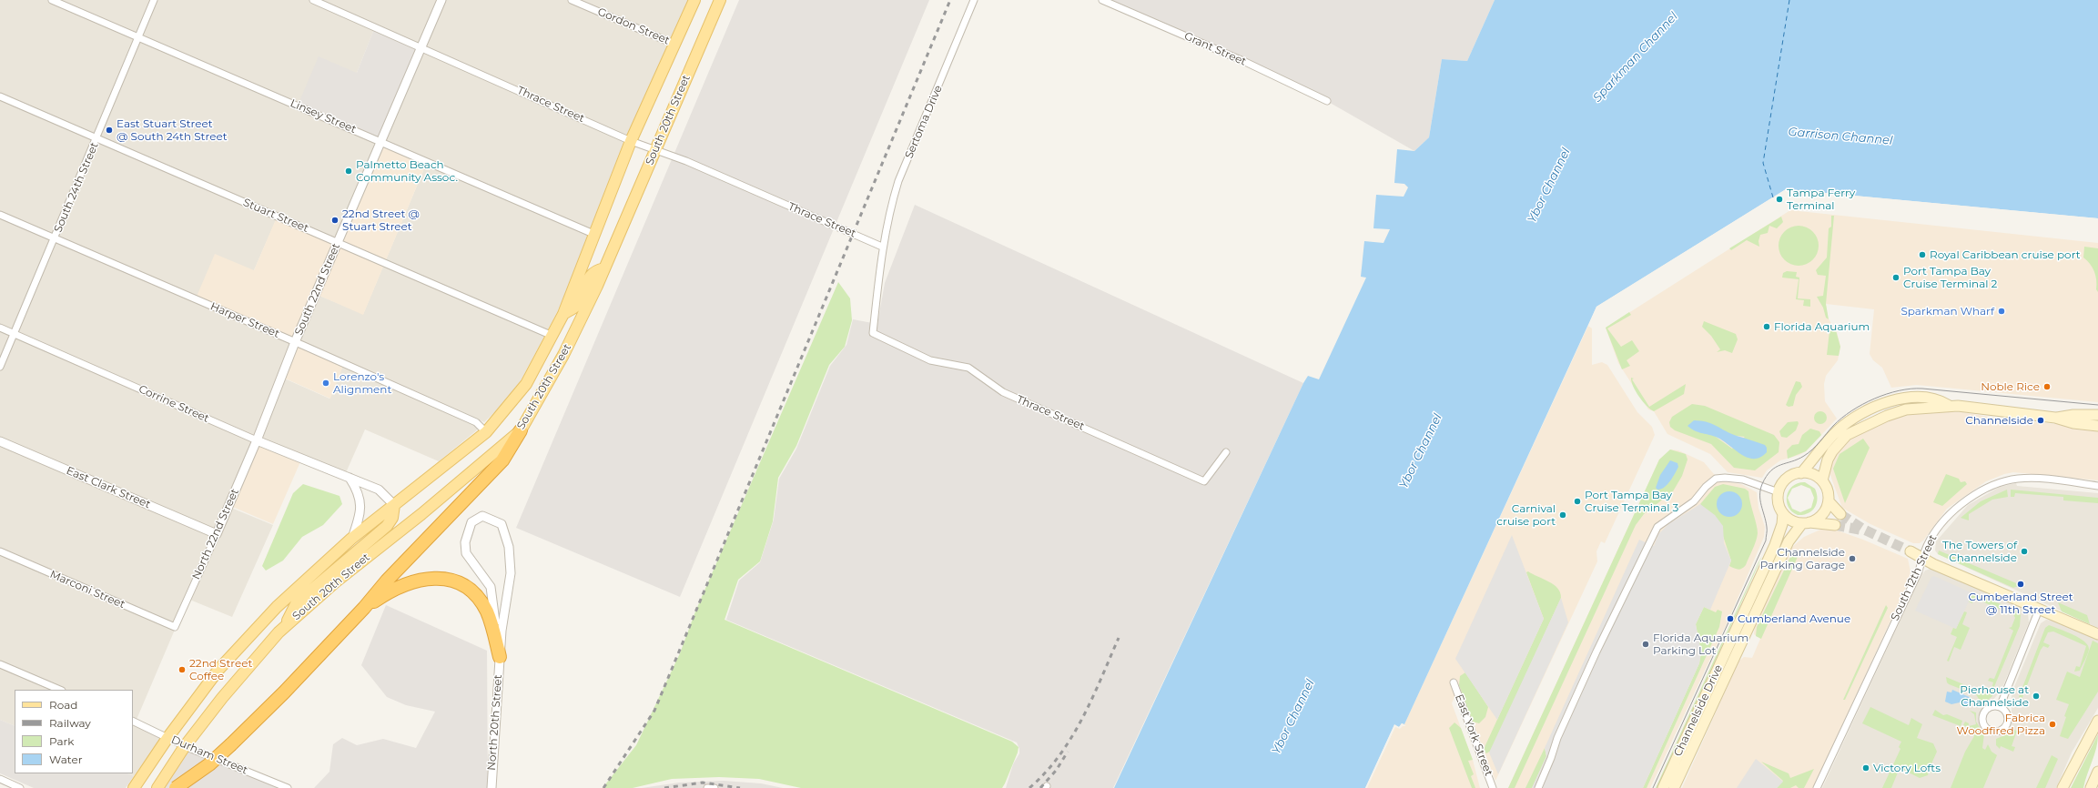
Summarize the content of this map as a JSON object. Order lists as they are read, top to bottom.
{
  "streets": {
    "main road": ["South 20th Street", "Channelside Drive"],
    "street": [
      "Gordon Street",
      "Grant Street",
      "Thrace Street",
      "Linsey Street",
      "Sertoma Drive",
      "South 24th Street",
      "Stuart Street",
      "South 22nd Street",
      "Harper Street",
      "Corrine Street",
      "East Clark Street",
      "North 22nd Street",
      "South 12th Street",
      "Marconi Street",
      "North 20th Street",
      "East York Street",
      "Durham Street"
    ]
  },
  "crossings": [
    ["Gordon Street", "South 20th Street"],
    ["Thrace Street", "South 20th Street"],
    ["Thrace Street", "Sertoma Drive"],
    ["Thrace Street", "South 22nd Street"],
    ["Linsey Street", "South 20th Street"],
    ["Linsey Street", "South 24th Street"],
    ["Linsey Street", "South 22nd Street"],
    ["South 20th Street", "Stuart Street"],
    ["South 20th Street", "Harper Street"],
    ["South 20th Street", "Corrine Street"],
    ["South 20th Street", "Durham Street"],
    ["South 24th Street", "Stuart Street"],
    ["South 24th Street", "Harper Street"],
    ["South 24th Street", "Corrine Street"],
    ["Stuart Street", "South 22nd Street"],
    ["South 22nd Street", "Harper Street"],
    ["South 22nd Street", "Corrine Street"],
    ["South 22nd Street", "North 22nd Street"],
    ["Corrine Street", "North 22nd Street"],
    ["East Clark Street", "North 22nd Street"],
    ["North 22nd Street", "Marconi Street"]
  ],
  "water": ["Sparkman Channel", "Garrison Channel", "Ybor Channel"],
  "places": [
    "East Stuart Street @ South 24th Street",
    "Palmetto Beach Community Assoc.",
    "Tampa Ferry Terminal",
    "22nd Street @ Stuart Street",
    "Royal Caribbean cruise port",
    "Port Tampa Bay Cruise Terminal 2",
    "Sparkman Wharf",
    "Florida Aquarium",
    "Lorenzo's Alignment",
    "Noble Rice",
    "Channelside",
    "Port Tampa Bay Cruise Terminal 3",
    "Carnival cruise port",
    "The Towers of Channelside",
    "Channelside Parking Garage",
    "Cumberland Street @ 11th Street",
    "Cumberland Avenue",
    "Florida Aquarium Parking Lot",
    "22nd Street Coffee",
    "Pierhouse at Channelside",
    "Fabrica Woodfired Pizza",
    "Victory Lofts"
  ],
  "legend": [
    "Road",
    "Railway",
    "Park",
    "Water"
  ]
}
